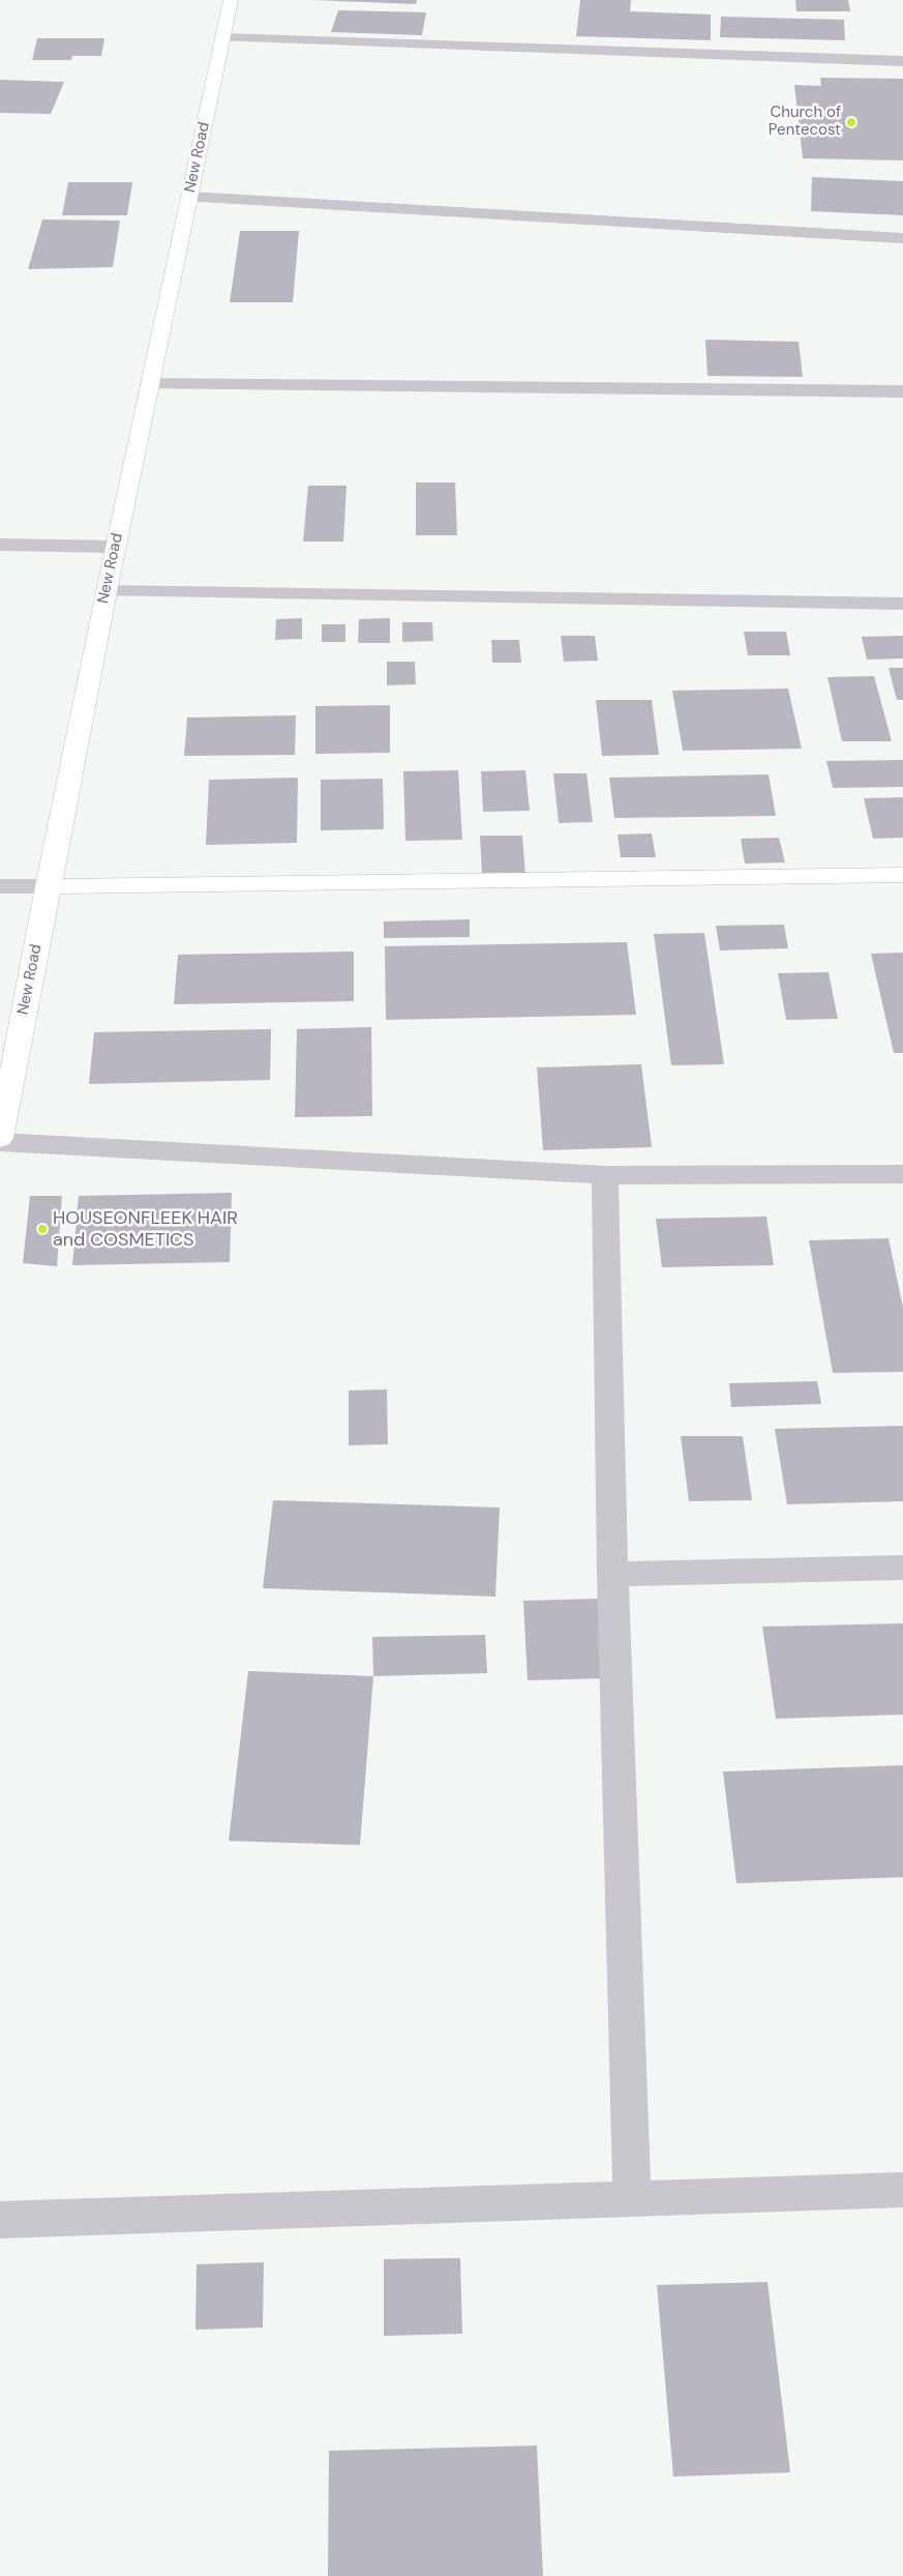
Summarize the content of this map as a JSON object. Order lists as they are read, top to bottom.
{
  "streets": {
    "street": ["New Road"]
  },
  "places": ["Church of Pentecost", "HOUSEONFLEEK HAIR and COSMETICS"]
}
